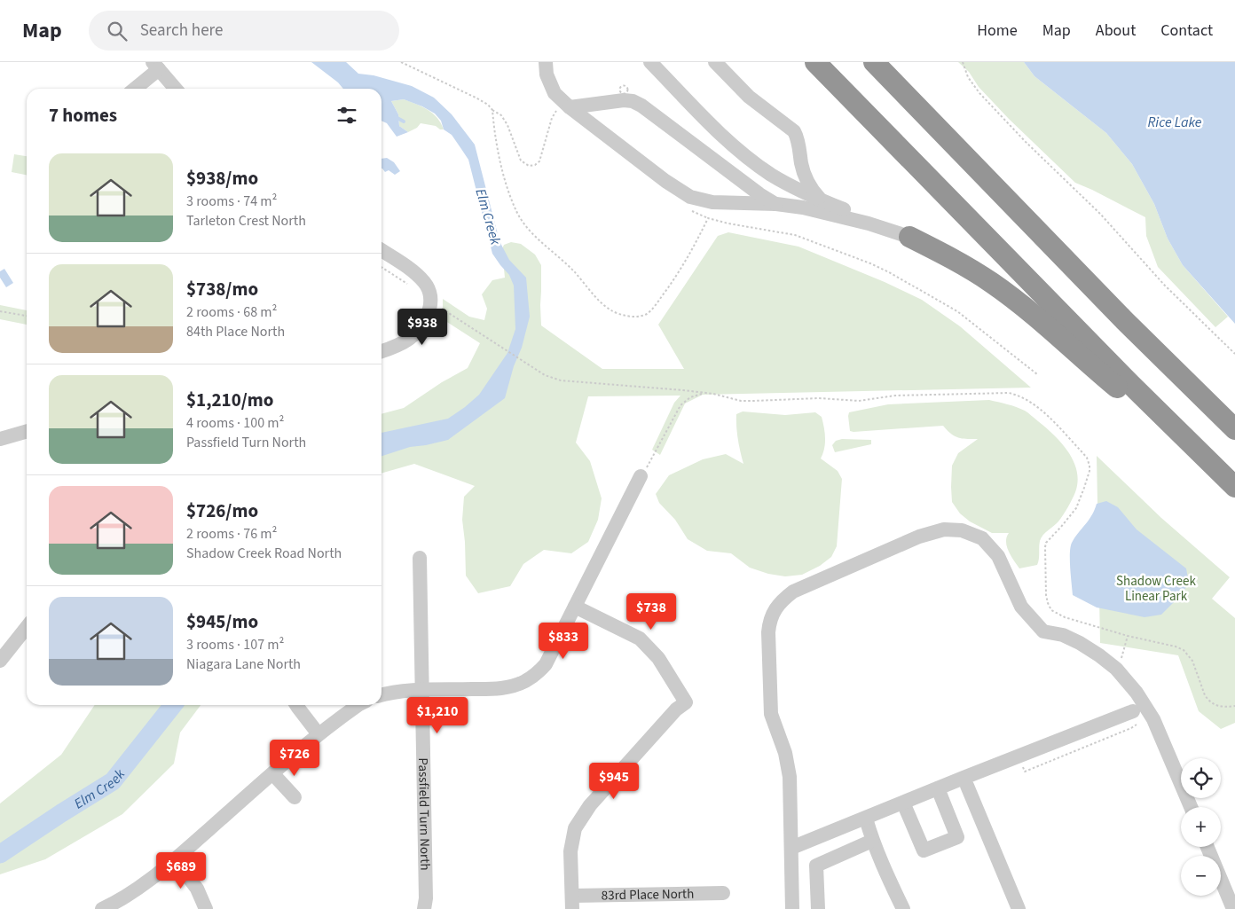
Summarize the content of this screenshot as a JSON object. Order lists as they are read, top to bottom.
{
  "streets": {
    "street": ["Passfield Turn North", "83rd Place North"]
  },
  "water": ["Rice Lake", "Elm Creek"],
  "parks": ["Shadow Creek Linear Park"],
  "page": {
    "header": "Map",
    "search": "Search here",
    "nav": [
      "Home",
      "Map",
      "About",
      "Contact"
    ],
    "heading": "7 homes",
    "list": [
      {
        "name": "$938/mo",
        "note": "3 rooms · 74 m² · Tarleton Crest North"
      },
      {
        "name": "$738/mo",
        "note": "2 rooms · 68 m² · 84th Place North"
      },
      {
        "name": "$1,210/mo",
        "note": "4 rooms · 100 m² · Passfield Turn North"
      },
      {
        "name": "$726/mo",
        "note": "2 rooms · 76 m² · Shadow Creek Road North"
      },
      {
        "name": "$945/mo",
        "note": "3 rooms · 107 m² · Niagara Lane North"
      }
    ],
    "price": [
      "$938",
      "$738",
      "$833",
      "$1,210",
      "$726",
      "$945",
      "$689"
    ],
    "map_buttons": ["+", "−"]
  }
}
